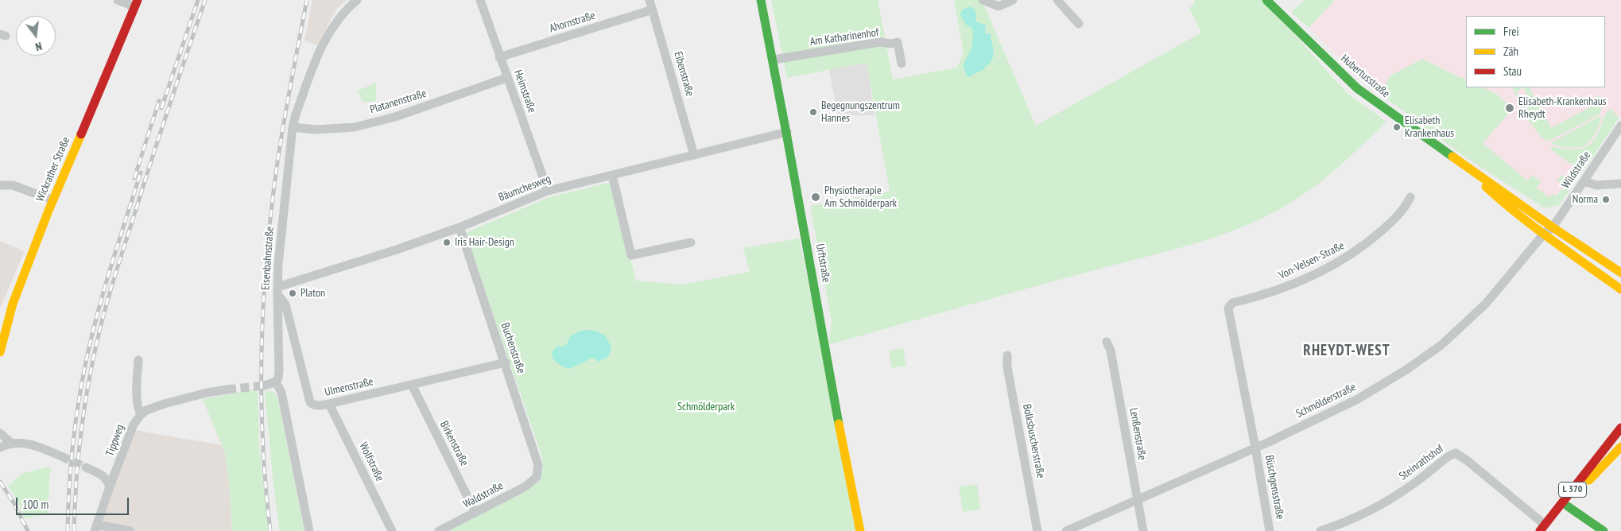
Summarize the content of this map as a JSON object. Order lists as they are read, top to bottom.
{
  "streets": {
    "main road": [
      "Hubertusstraße",
      "Wickrather Straße",
      "Urftstraße",
      "L 370"
    ],
    "street": [
      "Ahornstraße",
      "Am Katharinenhof",
      "Eibenstraße",
      "Heimstraße",
      "Platanenstraße",
      "Wildstraße",
      "Bäumchesweg",
      "Eisenbahnstraße",
      "Von-Velsen-Straße",
      "Buchenstraße",
      "Ulmenstraße",
      "Schmölderstraße",
      "Lenßenstraße",
      "Tippweg",
      "Bolksbuscherstraße",
      "Birkenstraße",
      "Wolfstraße",
      "Steinrathshof",
      "Büschgensstraße",
      "Waldstraße"
    ]
  },
  "crossings": [
    ["Ahornstraße", "Eibenstraße"],
    ["Ahornstraße", "Heimstraße"],
    ["Am Katharinenhof", "Urftstraße"],
    ["Eibenstraße", "Bäumchesweg"],
    ["Hubertusstraße", "Wildstraße"],
    ["Hubertusstraße", "Schmölderstraße"],
    ["Heimstraße", "Platanenstraße"],
    ["Heimstraße", "Bäumchesweg"],
    ["Platanenstraße", "Eisenbahnstraße"],
    ["Wildstraße", "Schmölderstraße"],
    ["Bäumchesweg", "Eisenbahnstraße"],
    ["Bäumchesweg", "Urftstraße"],
    ["Bäumchesweg", "Buchenstraße"],
    ["Bäumchesweg", "Ulmenstraße"],
    ["Eisenbahnstraße", "Ulmenstraße"],
    ["Von-Velsen-Straße", "Schmölderstraße"],
    ["Von-Velsen-Straße", "Büschgensstraße"],
    ["Buchenstraße", "Ulmenstraße"],
    ["Buchenstraße", "Waldstraße"],
    ["Ulmenstraße", "Birkenstraße"],
    ["Ulmenstraße", "Wolfstraße"],
    ["Schmölderstraße", "Lenßenstraße"],
    ["Schmölderstraße", "Büschgensstraße"],
    ["Birkenstraße", "Waldstraße"],
    ["Steinrathshof", "L 370"]
  ],
  "districts": ["RHEYDT-WEST"],
  "parks": ["Schmölderpark"],
  "places": [
    "Elisabeth-Krankenhaus Rheydt",
    "Begegnungszentrum Hannes",
    "Elisabeth Krankenhaus",
    "Physiotherapie Am Schmölderpark",
    "Norma",
    "Iris Hair-Design",
    "Platon"
  ],
  "legend": ["Frei", "Zäh", "Stau"],
  "scale_bar": "100 m",
  "north": "bottom"
}
